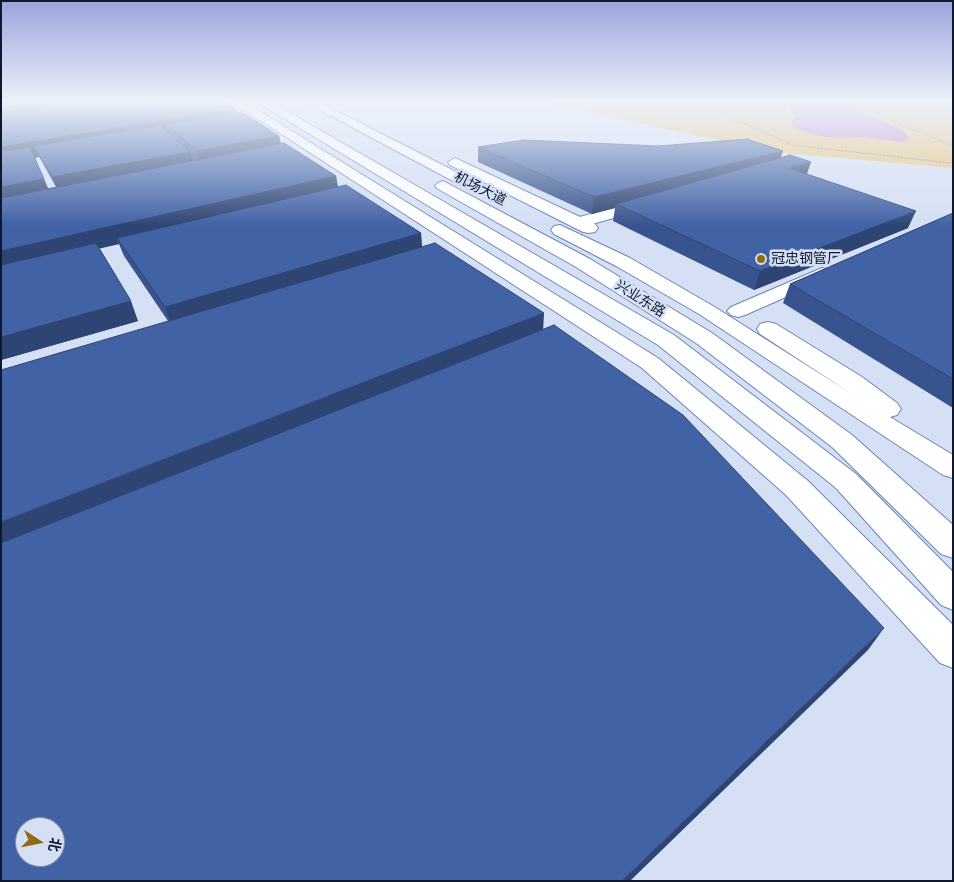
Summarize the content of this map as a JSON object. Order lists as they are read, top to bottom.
{
  "streets": {
    "main road": ["机场大道", "兴业东路"]
  },
  "places": ["冠忠钢管厂"],
  "north": "right"
}
